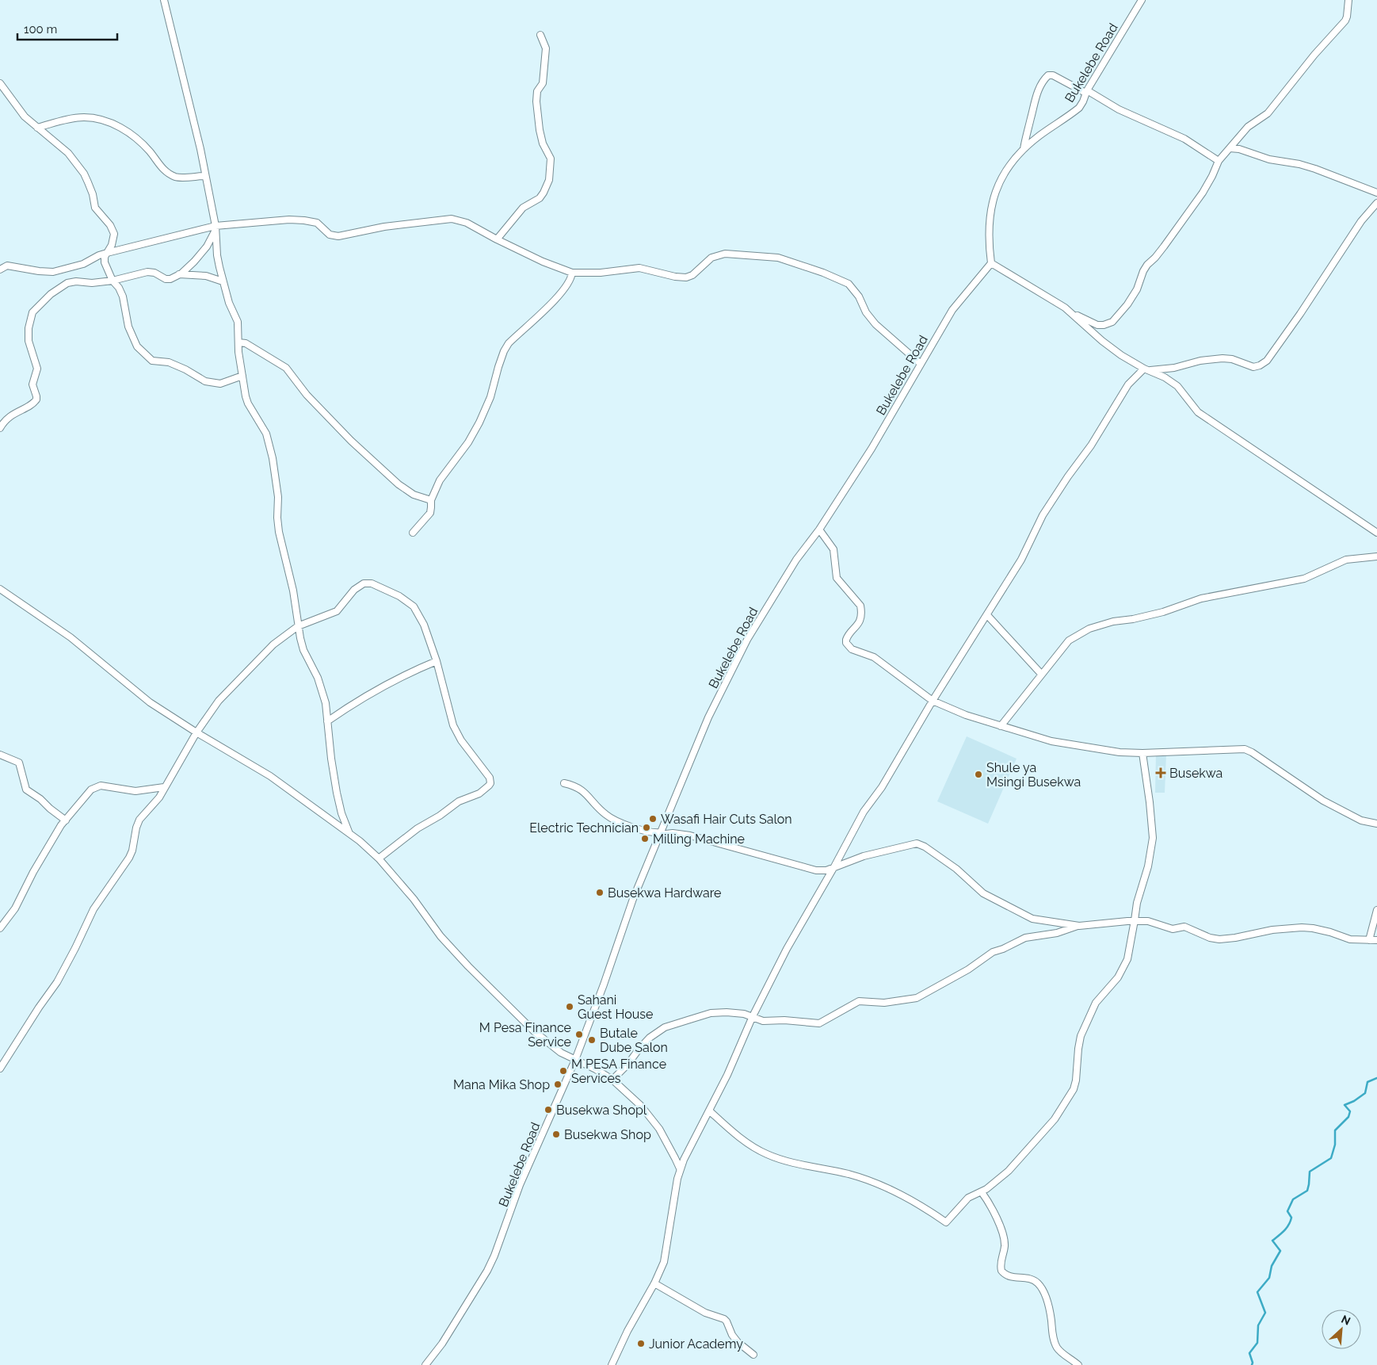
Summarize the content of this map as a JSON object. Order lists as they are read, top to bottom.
{
  "streets": {
    "street": ["Bukelebe Road"]
  },
  "places": {
    "health": ["Busekwa"],
    "other": [
      "Shule ya Msingi Busekwa",
      "Wasafi Hair Cuts Salon",
      "Electric Technician",
      "Milling Machine",
      "Busekwa Hardware",
      "Sahani Guest House",
      "M Pesa Finance Service",
      "Butale Dube Salon",
      "M PESA Finance Services",
      "Mana Mika Shop",
      "Busekwa Shopl",
      "Busekwa Shop",
      "Junior Academy"
    ]
  },
  "scale_bar": "100 m",
  "north": "top right"
}
